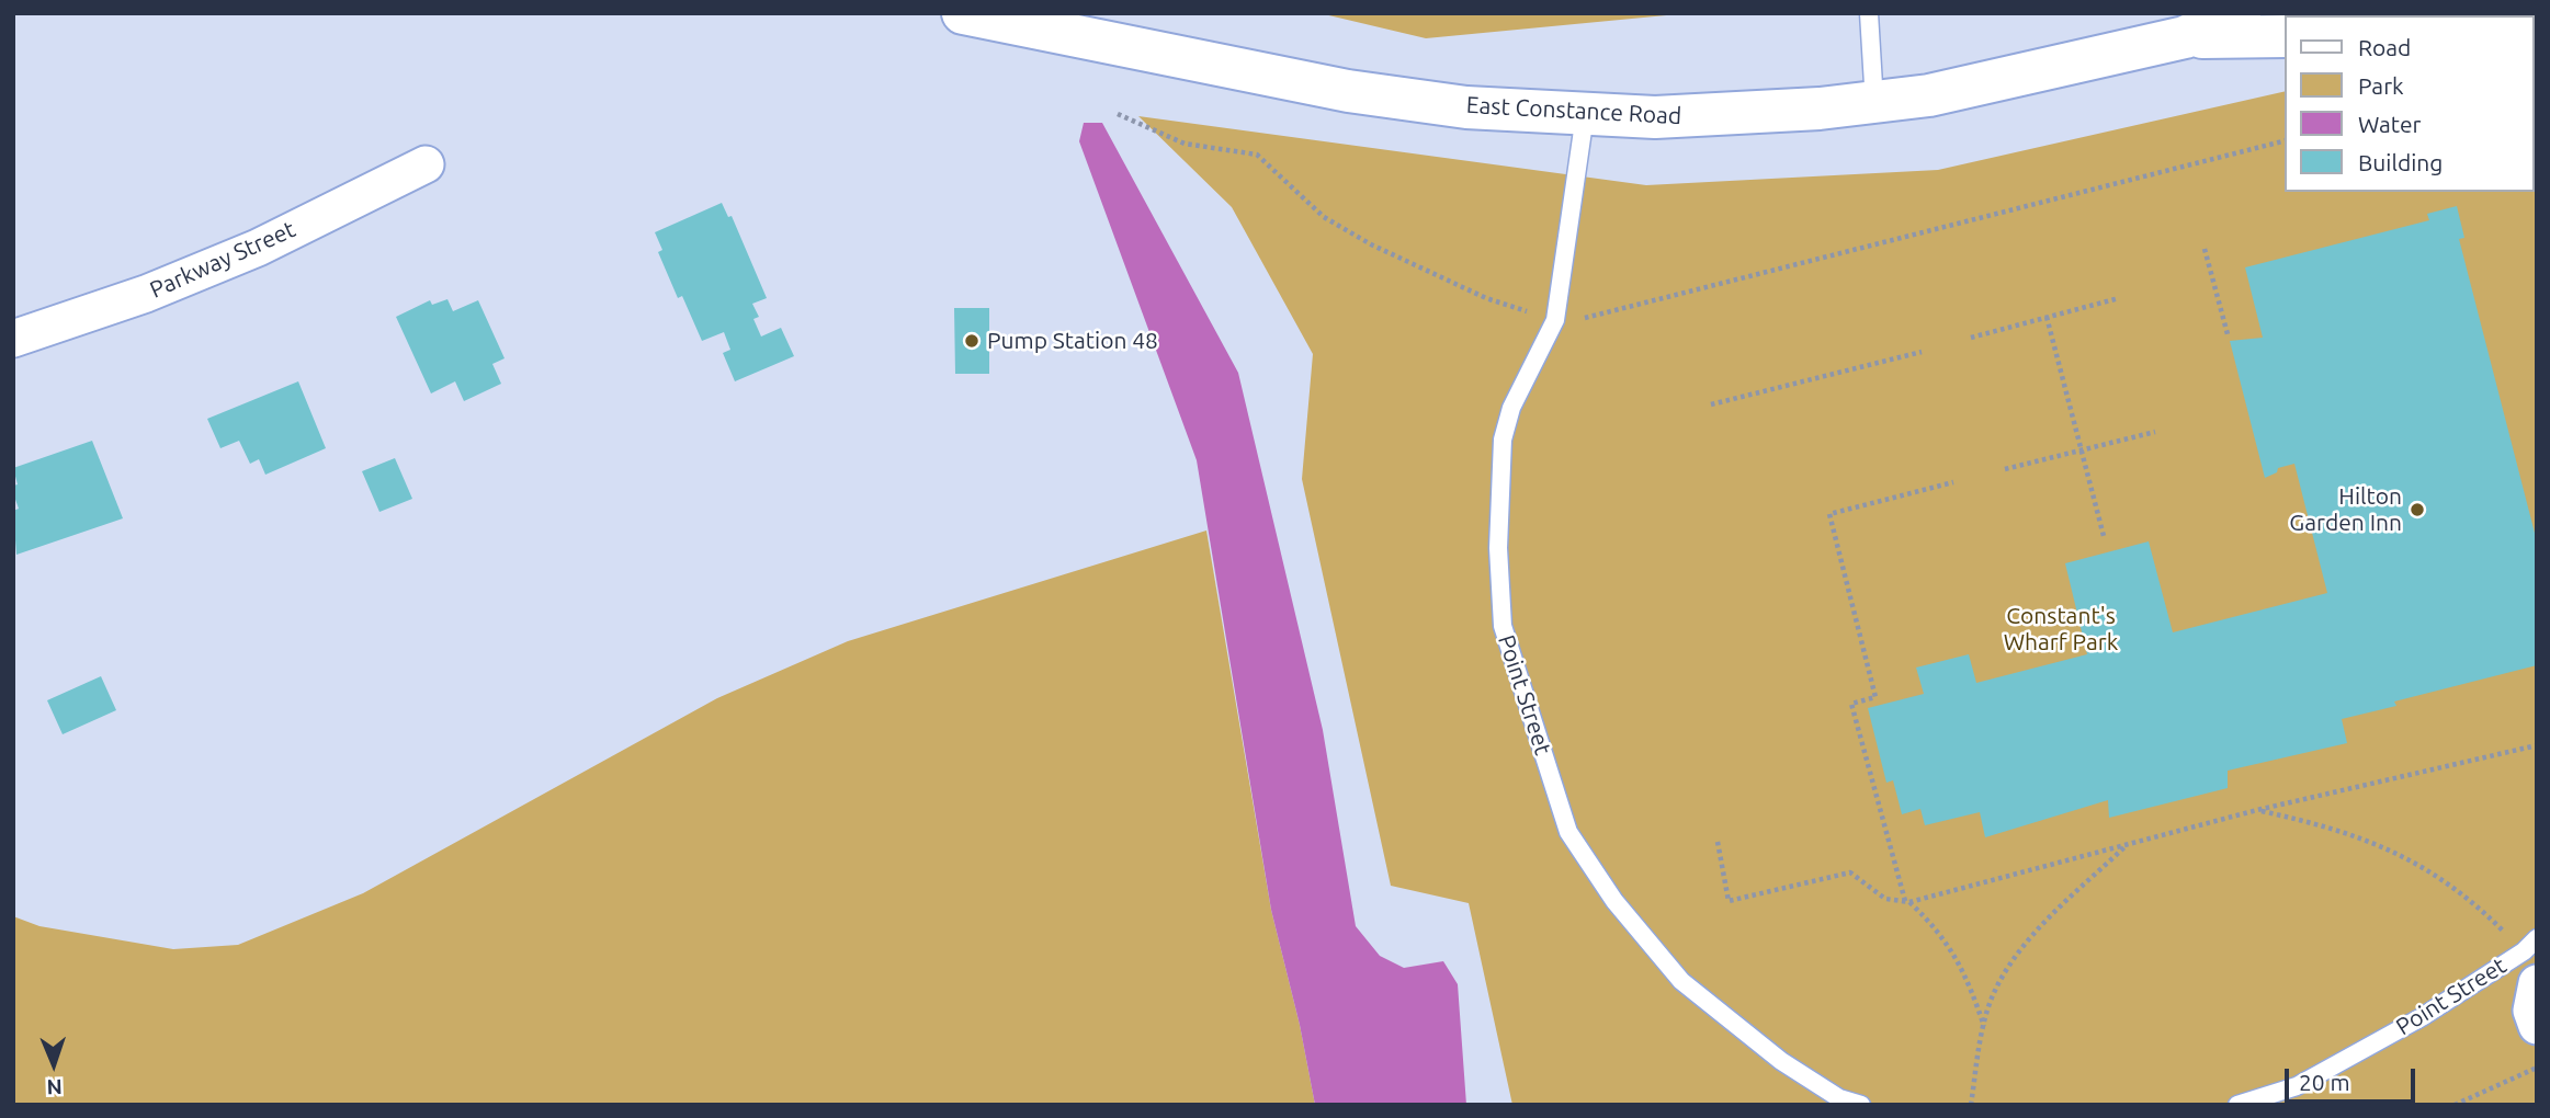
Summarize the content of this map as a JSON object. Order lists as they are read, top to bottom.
{
  "streets": {
    "main road": ["East Constance Road"],
    "street": ["Parkway Street"],
    "lane": ["Point Street"]
  },
  "crossings": [
    ["East Constance Road", "Point Street"]
  ],
  "parks": ["Constant's Wharf Park"],
  "places": ["Pump Station 48", "Hilton Garden Inn"],
  "legend": [
    "Road",
    "Park",
    "Water",
    "Building"
  ],
  "scale_bar": "20 m",
  "north": "bottom"
}
